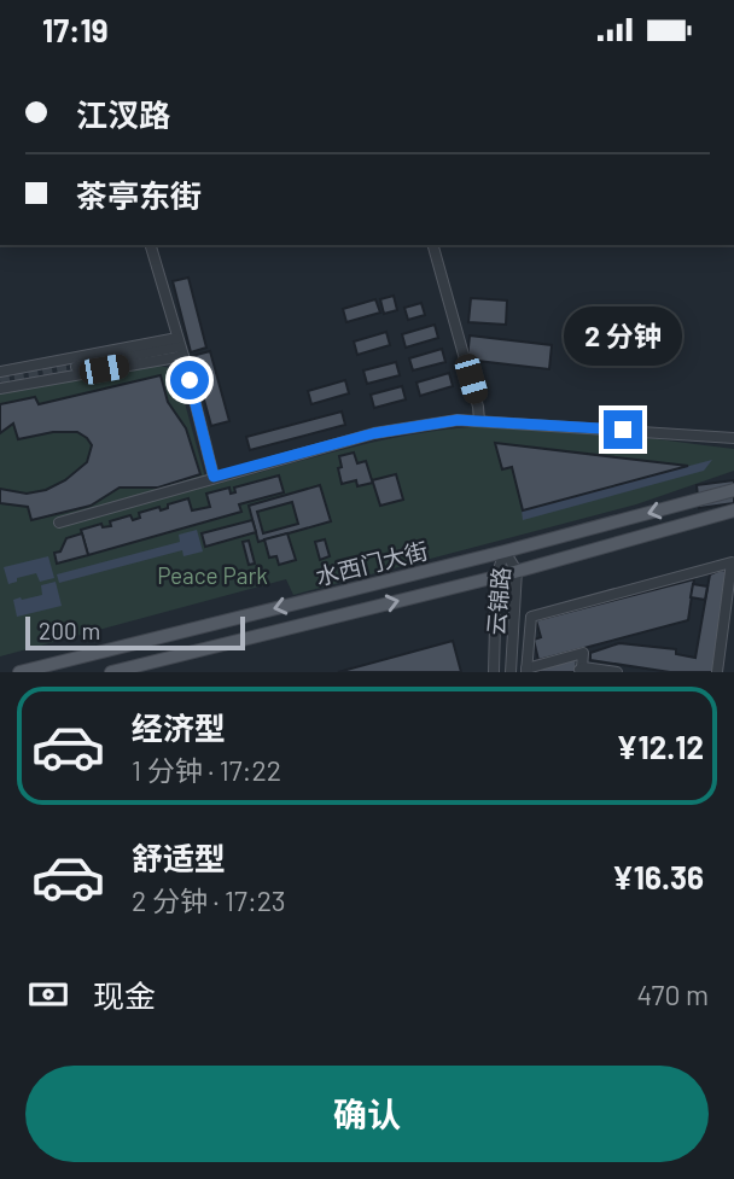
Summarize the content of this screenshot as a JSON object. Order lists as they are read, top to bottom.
{
  "streets": {
    "main road": ["水西门大街"],
    "street": ["云锦路"]
  },
  "crossings": [
    ["水西门大街", "云锦路"]
  ],
  "parks": ["Peace Park"],
  "scale_bar": "200 m",
  "page": {
    "status": "17:19",
    "banner": ["江汊路", "茶亭东街"],
    "bubble": "2 分钟",
    "scale": "200 m",
    "list": [
      {
        "name": "经济型",
        "note": "1 分钟 · 17:22",
        "value": "¥12.12"
      },
      {
        "name": "舒适型",
        "note": "2 分钟 · 17:23",
        "value": "¥16.36"
      }
    ],
    "pay": ["现金", "470 m"],
    "buttons": "确认"
  }
}
